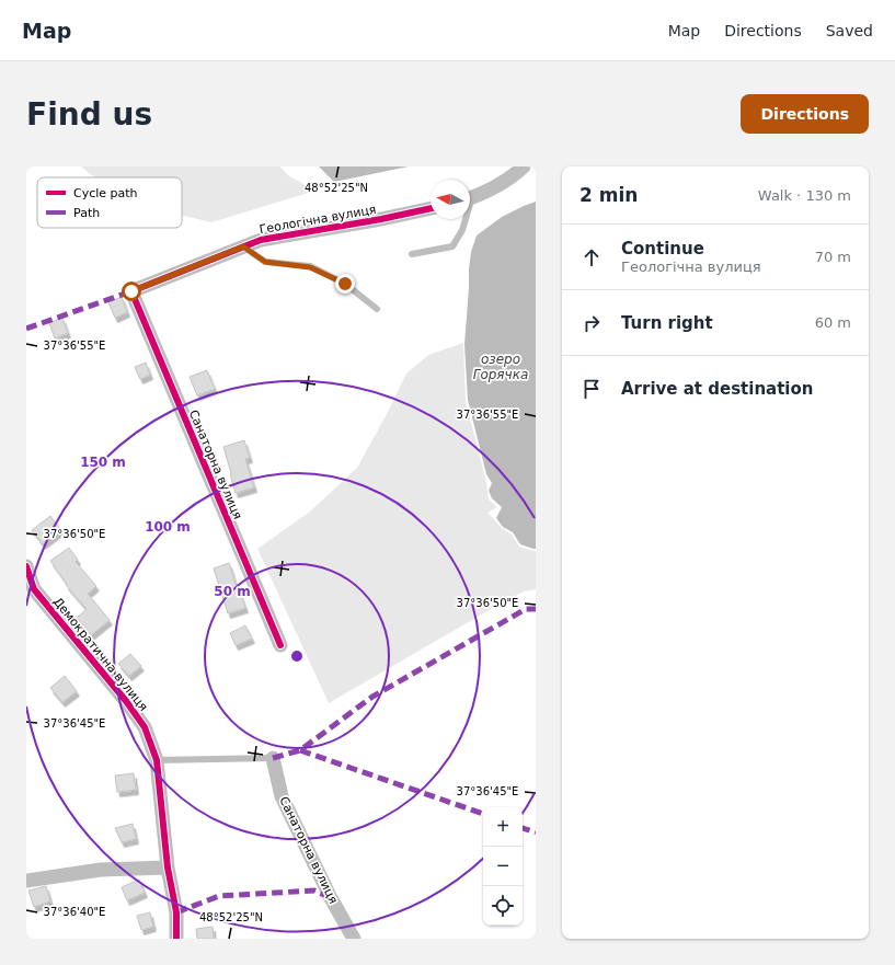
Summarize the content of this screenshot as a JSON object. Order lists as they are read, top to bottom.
{
  "streets": {
    "street": ["Геологічна вулиця", "Санаторна вулиця", "Демократична вулиця"]
  },
  "crossings": [
    ["Геологічна вулиця", "Санаторна вулиця"]
  ],
  "water": ["озеро Горячка"],
  "legend": ["Cycle path", "Path"],
  "north": "left",
  "page": {
    "header": "Map",
    "nav": ["Map", "Directions", "Saved"],
    "buttons": "Directions",
    "title": "Find us",
    "heading": ["2 min", "Walk · 130 m"],
    "list": [
      ["Continue", "Геологічна вулиця", "70 m"],
      ["Turn right", "60 m"],
      "Arrive at destination"
    ],
    "map_buttons": ["+", "−"]
  },
  "coordinates": [
    "48°52'25\"N",
    "37°36'55\"E",
    "37°36'50\"E",
    "37°36'45\"E",
    "37°36'40\"E"
  ],
  "rings": ["150 m", "100 m", "50 m"]
}
